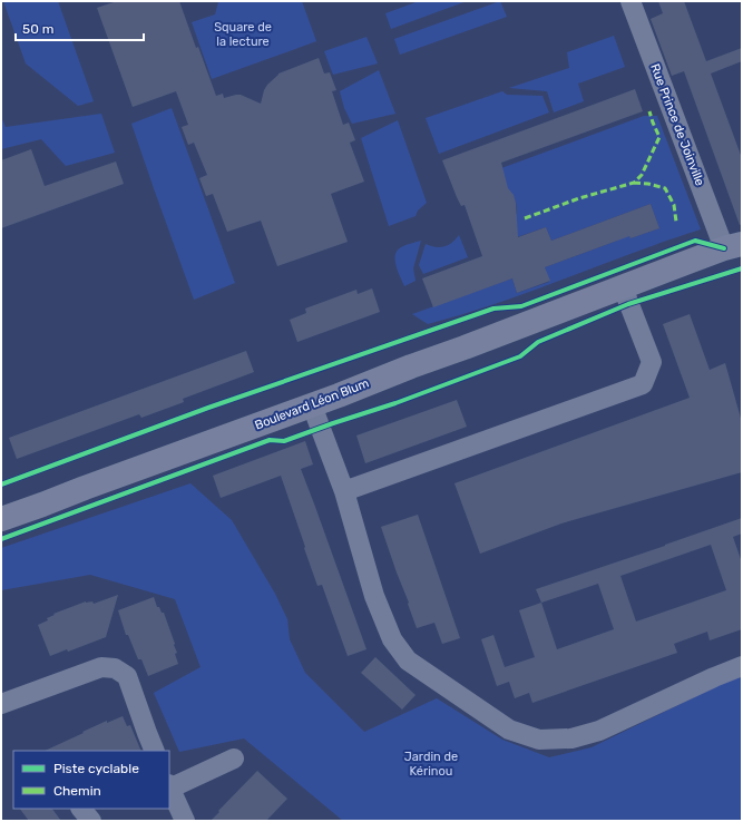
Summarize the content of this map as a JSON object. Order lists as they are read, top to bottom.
{
  "streets": {
    "main road": ["Boulevard Léon Blum"],
    "street": ["Rue Prince de Joinville"]
  },
  "crossings": [
    ["Rue Prince de Joinville", "Boulevard Léon Blum"]
  ],
  "parks": ["Square de la lecture", "Jardin de Kérinou"],
  "legend": ["Piste cyclable", "Chemin"],
  "scale_bar": "50 m"
}
